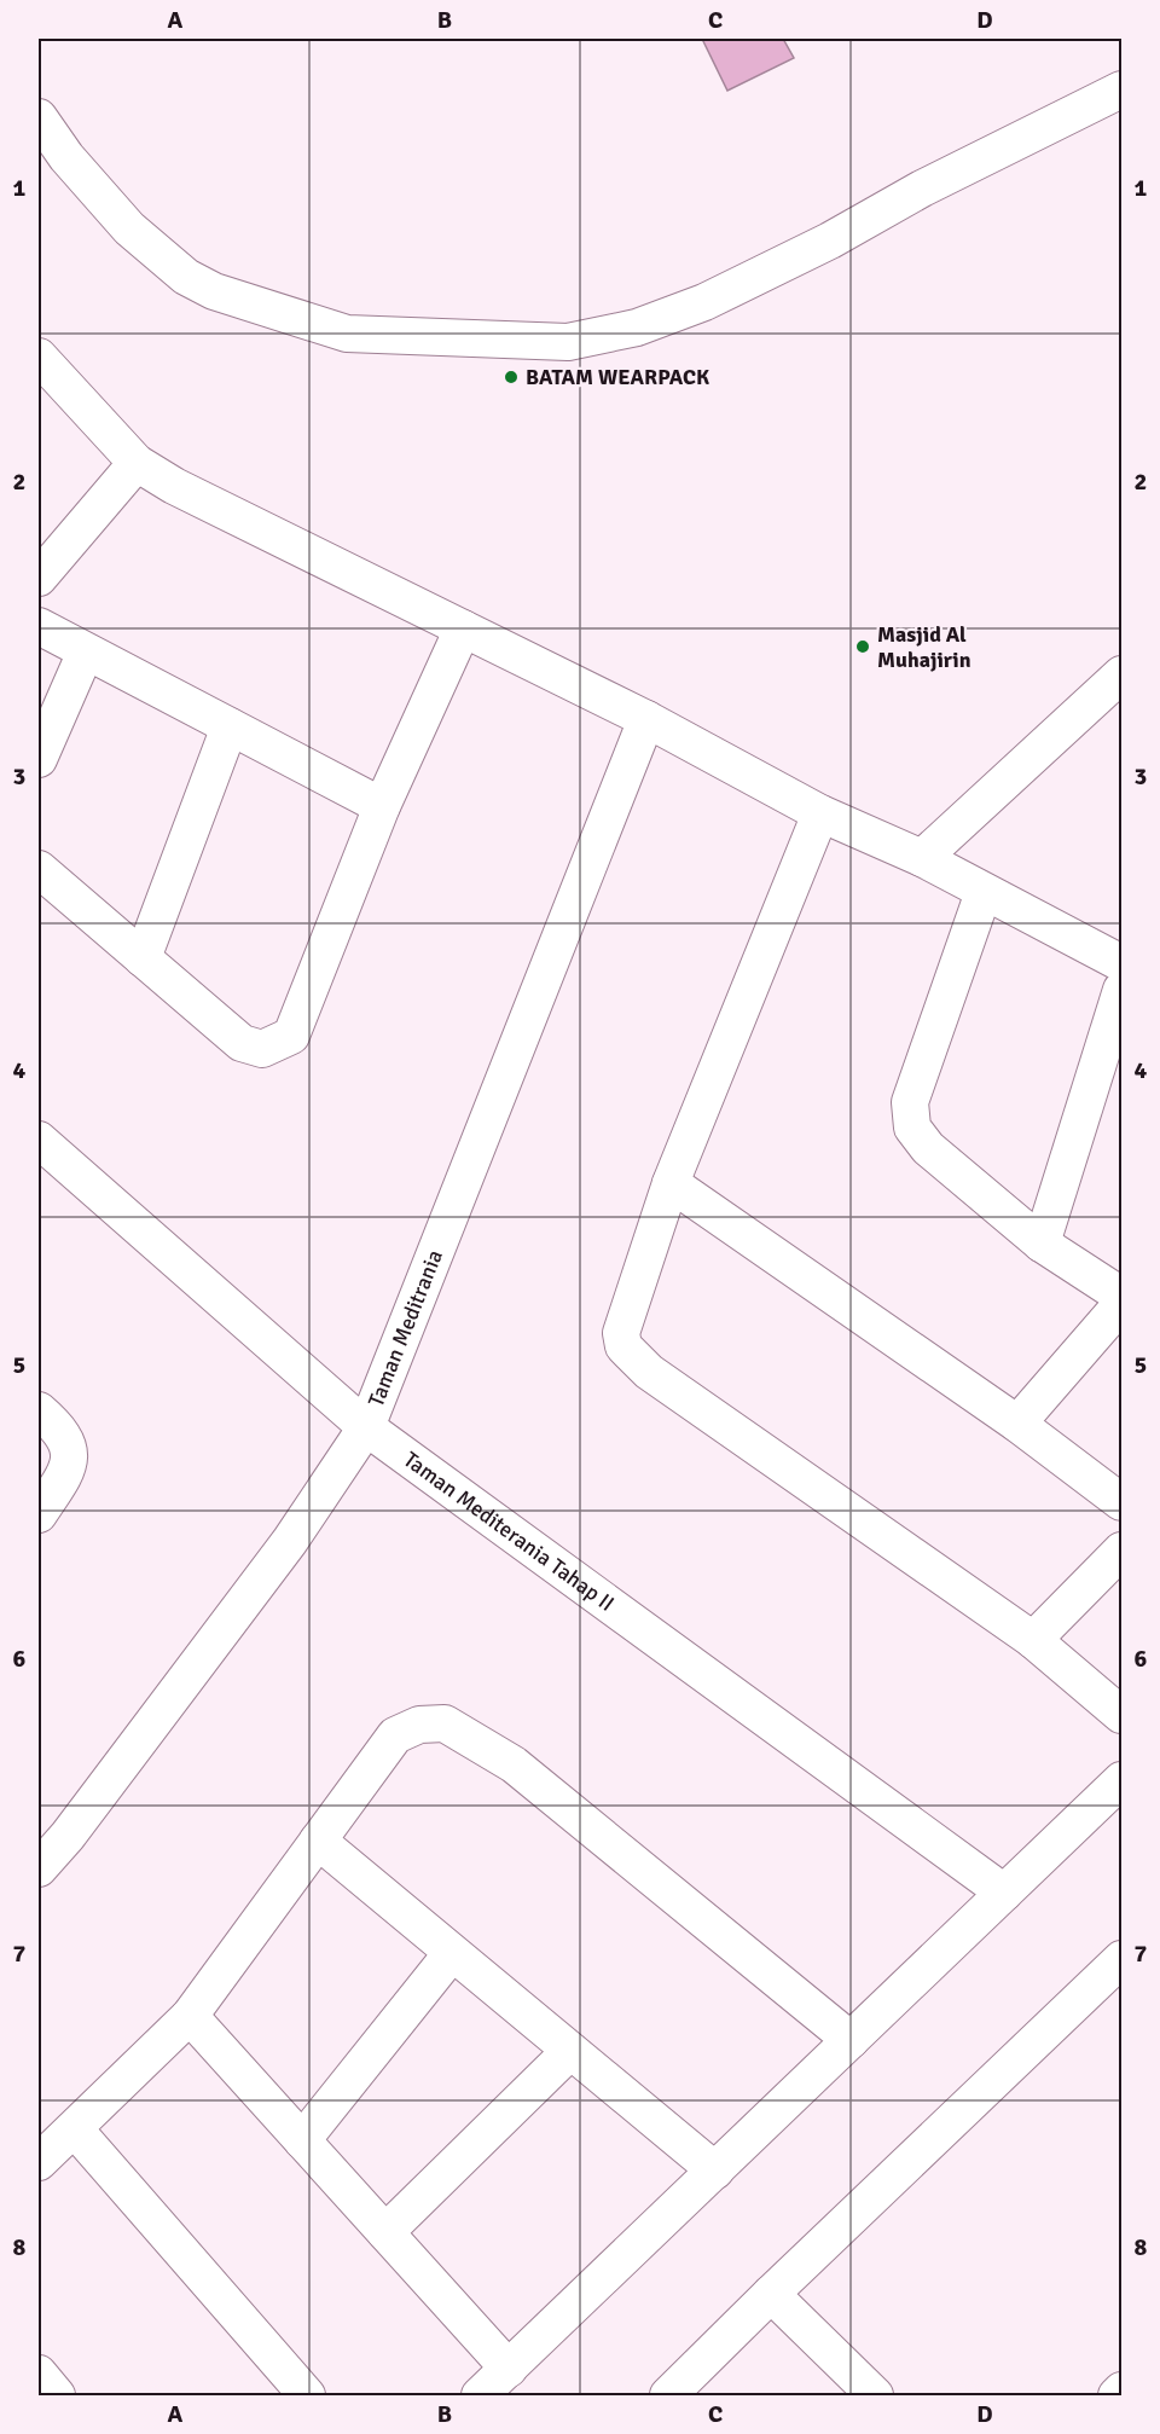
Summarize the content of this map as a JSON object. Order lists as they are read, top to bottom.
{
  "streets": {
    "street": ["Taman Meditrania", "Taman Mediterania Tahap II"]
  },
  "crossings": [
    ["Taman Meditrania", "Taman Mediterania Tahap II"]
  ],
  "places": ["BATAM WEARPACK", "Masjid Al Muhajirin"],
  "grid": {
    "columns": [
      "A",
      "B",
      "C",
      "D"
    ],
    "rows": [
      "1",
      "2",
      "3",
      "4",
      "5",
      "6",
      "7",
      "8"
    ]
  }
}
